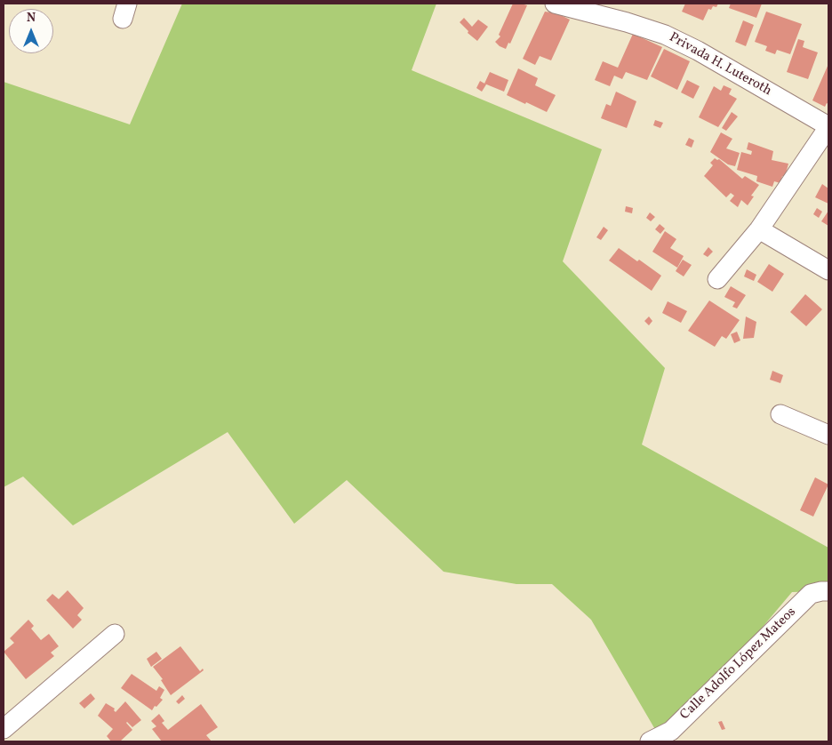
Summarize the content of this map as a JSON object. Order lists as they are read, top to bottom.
{
  "streets": {
    "street": ["Privada H. Luteroth", "Calle Adolfo López Mateos"]
  },
  "north": "top"
}
